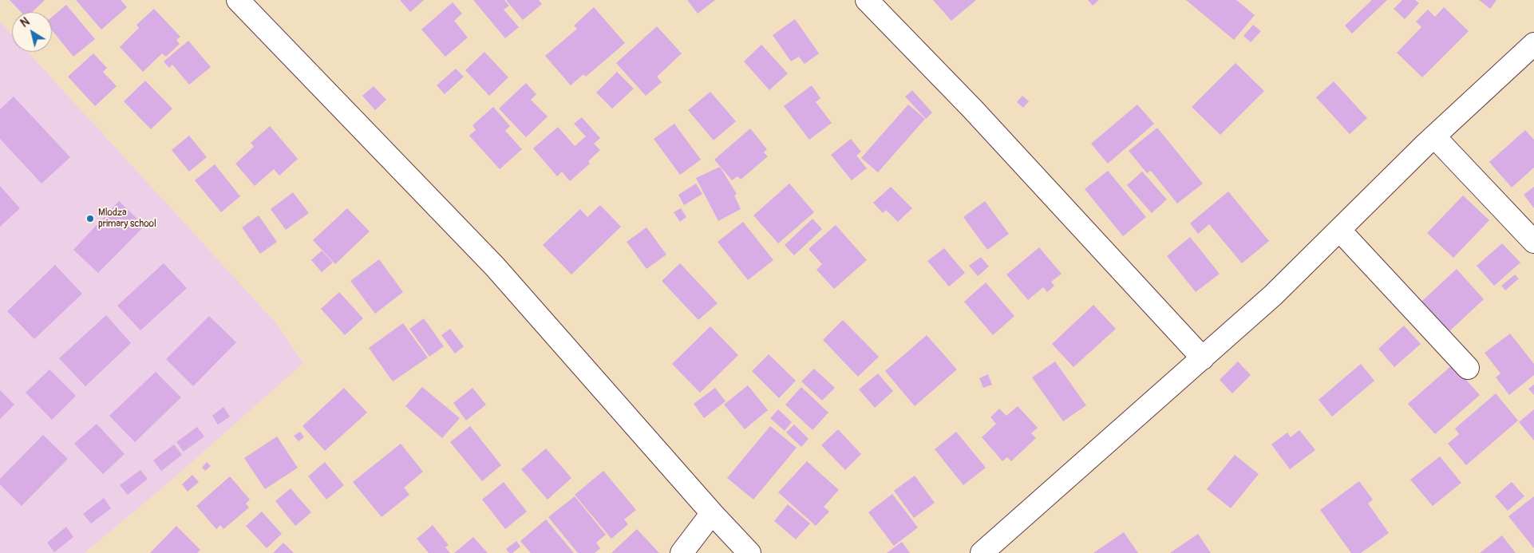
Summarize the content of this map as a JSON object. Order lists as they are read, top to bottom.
{
  "places": ["Mlodza primary school"],
  "north": "top left"
}
